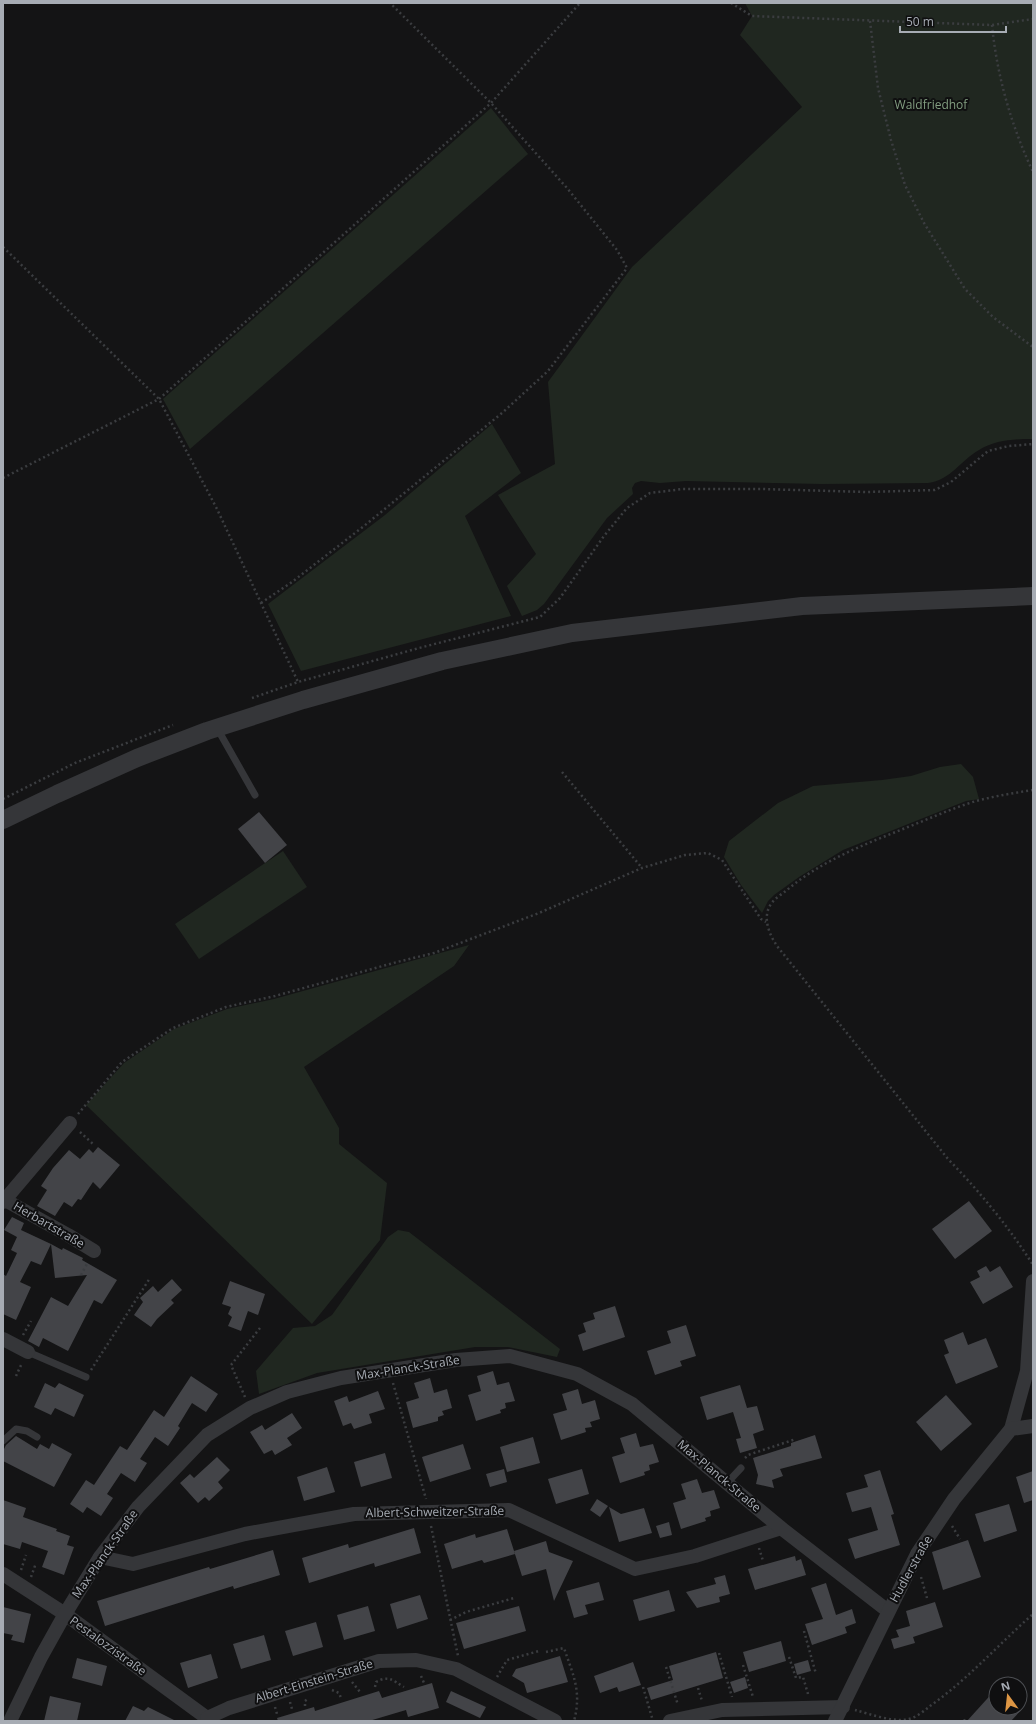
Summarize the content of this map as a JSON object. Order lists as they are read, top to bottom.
{
  "streets": {
    "street": [
      "Herbartstraße",
      "Max-Planck-Straße",
      "Albert-Schweitzer-Straße",
      "Hudlerstraße",
      "Pestalozzistraße",
      "Albert-Einstein-Straße"
    ]
  },
  "crossings": [
    ["Max-Planck-Straße", "Albert-Schweitzer-Straße"],
    ["Max-Planck-Straße", "Hudlerstraße"],
    ["Max-Planck-Straße", "Pestalozzistraße"],
    ["Pestalozzistraße", "Albert-Einstein-Straße"]
  ],
  "parks": ["Waldfriedhof"],
  "scale_bar": "50 m",
  "north": "top"
}
